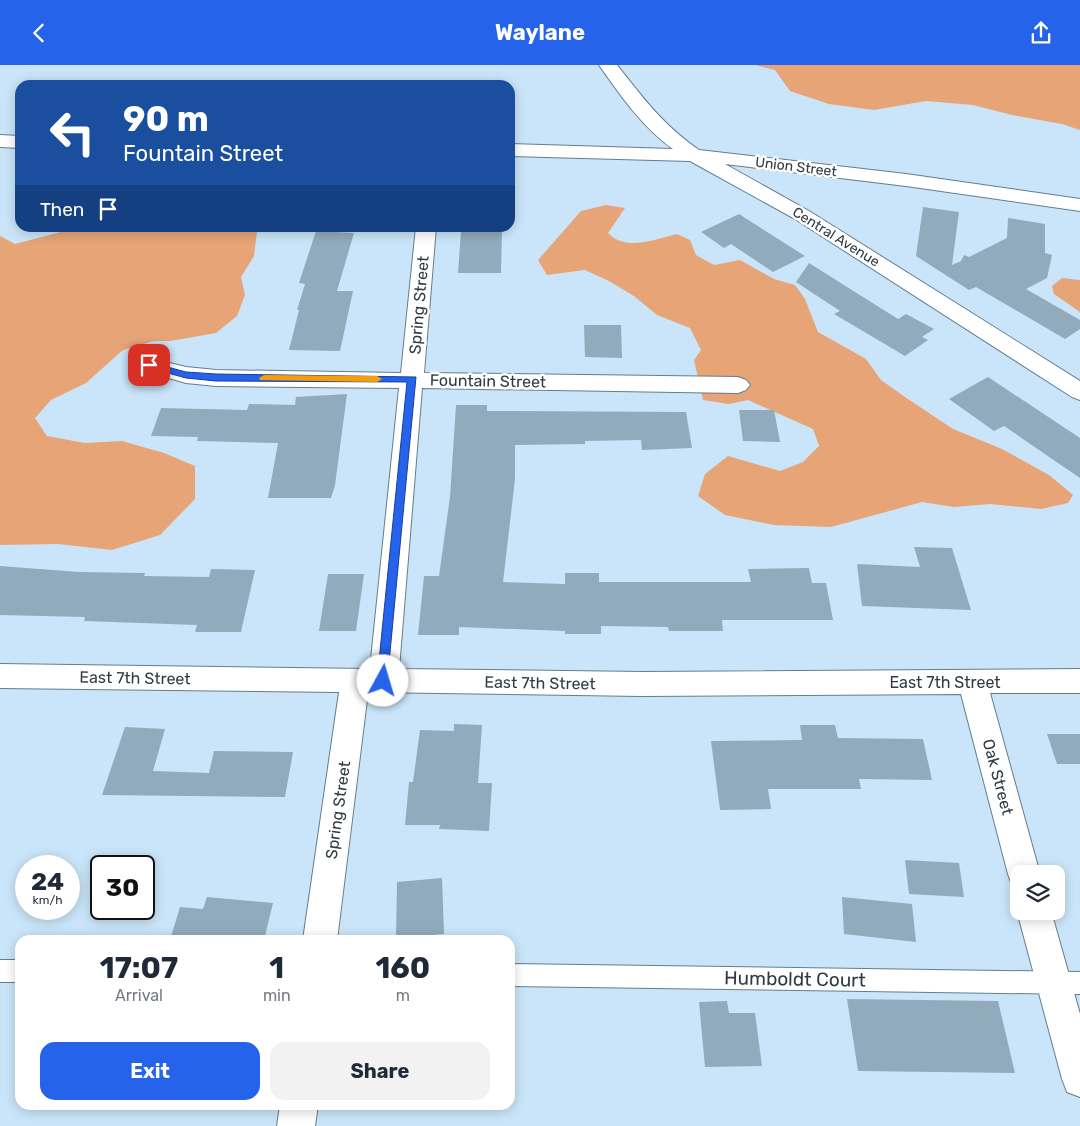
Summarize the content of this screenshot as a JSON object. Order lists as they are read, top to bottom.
{
  "streets": {
    "street": [
      "Union Street",
      "Central Avenue",
      "Spring Street",
      "Fountain Street",
      "East 7th Street",
      "Oak Street"
    ],
    "lane": ["Humboldt Court"]
  },
  "crossings": [
    ["Union Street", "Central Avenue"],
    ["Spring Street", "Fountain Street"],
    ["Spring Street", "East 7th Street"],
    ["East 7th Street", "Oak Street"]
  ],
  "page": {
    "header": "Waylane",
    "turn": ["90 m", "Fountain Street"],
    "then": "Then",
    "speed": "24 km/h",
    "limit": "30",
    "eta": [
      "17:07",
      "Arrival",
      "1",
      "min",
      "160",
      "m"
    ],
    "buttons": ["Exit", "Share"]
  }
}
